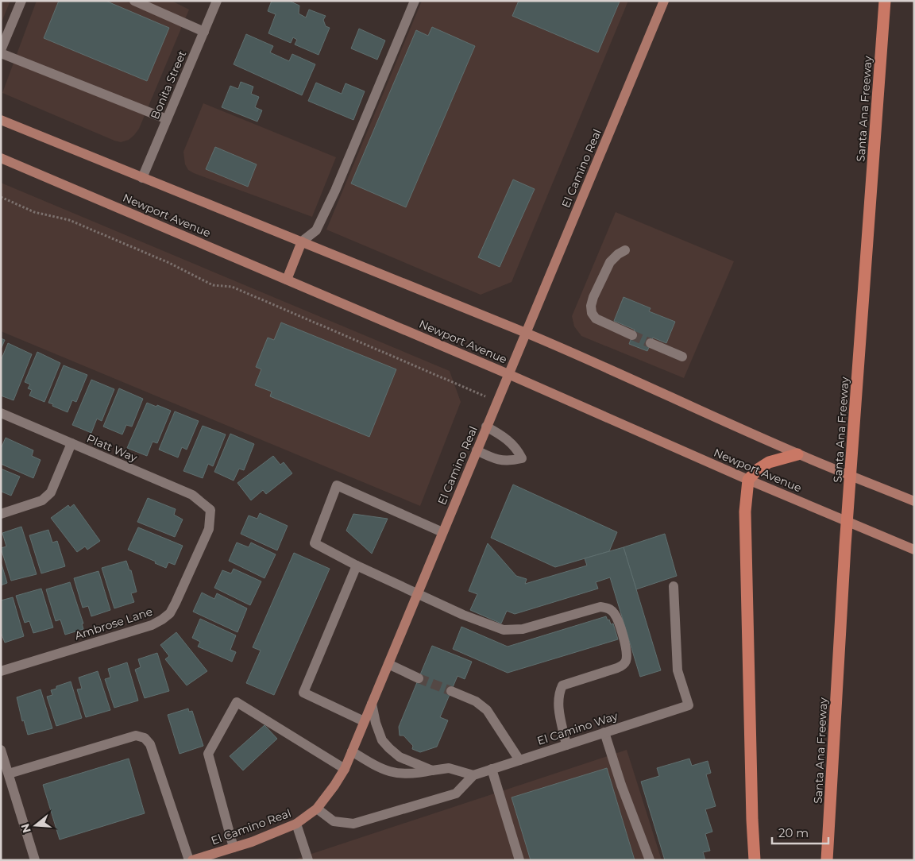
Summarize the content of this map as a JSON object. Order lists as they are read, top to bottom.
{
  "streets": {
    "highway": ["Santa Ana Freeway"],
    "main road": ["El Camino Real", "Newport Avenue"],
    "street": [
      "Bonita Street",
      "Platt Way",
      "Ambrose Lane",
      "El Camino Way"
    ]
  },
  "crossings": [
    ["El Camino Real", "Newport Avenue"],
    ["El Camino Real", "El Camino Way"],
    ["Platt Way", "Ambrose Lane"]
  ],
  "scale_bar": "20 m",
  "north": "left"
}
